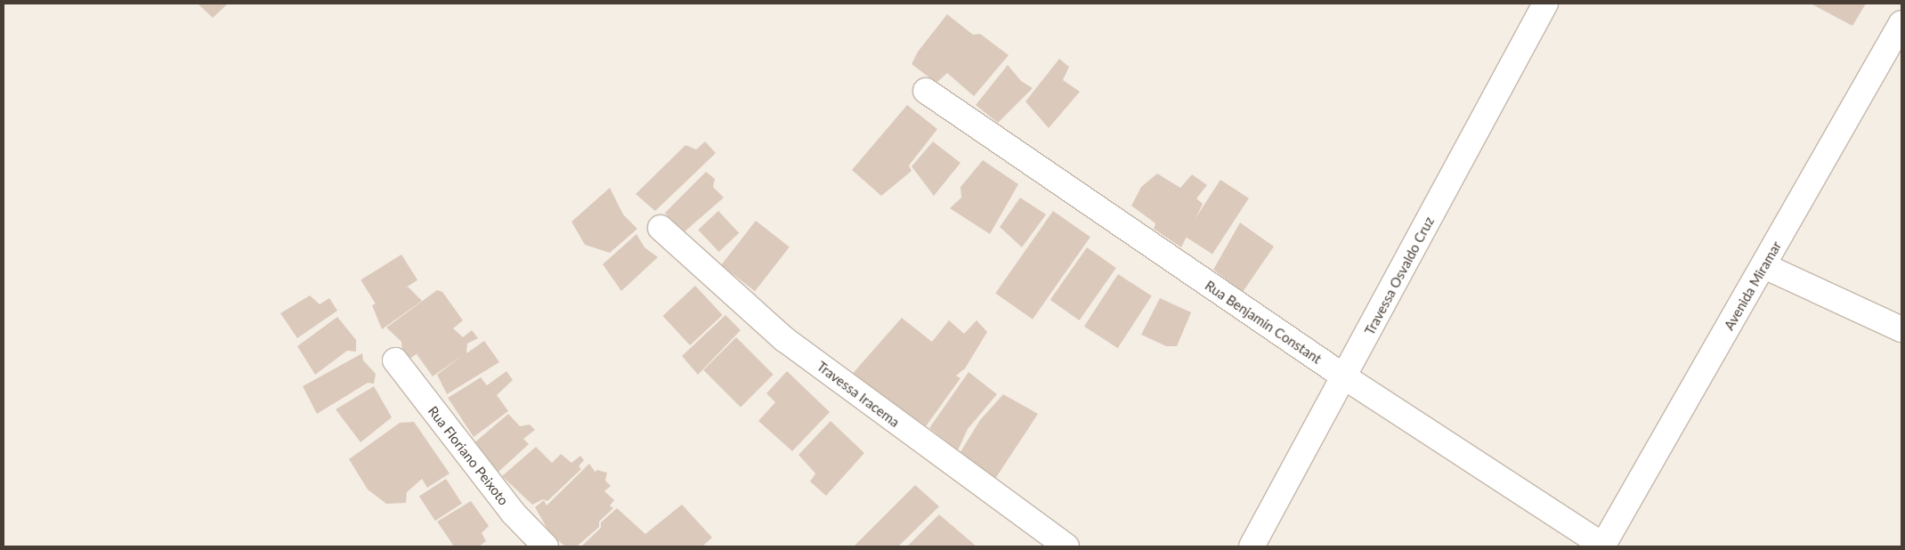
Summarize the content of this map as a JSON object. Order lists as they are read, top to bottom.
{
  "streets": {
    "street": [
      "Travessa Osvaldo Cruz",
      "Avenida Miramar",
      "Rua Benjamin Constant",
      "Travessa Iracema",
      "Rua Floriano Peixoto"
    ]
  },
  "crossings": [
    ["Travessa Osvaldo Cruz", "Rua Benjamin Constant"],
    ["Avenida Miramar", "Rua Benjamin Constant"]
  ]
}
